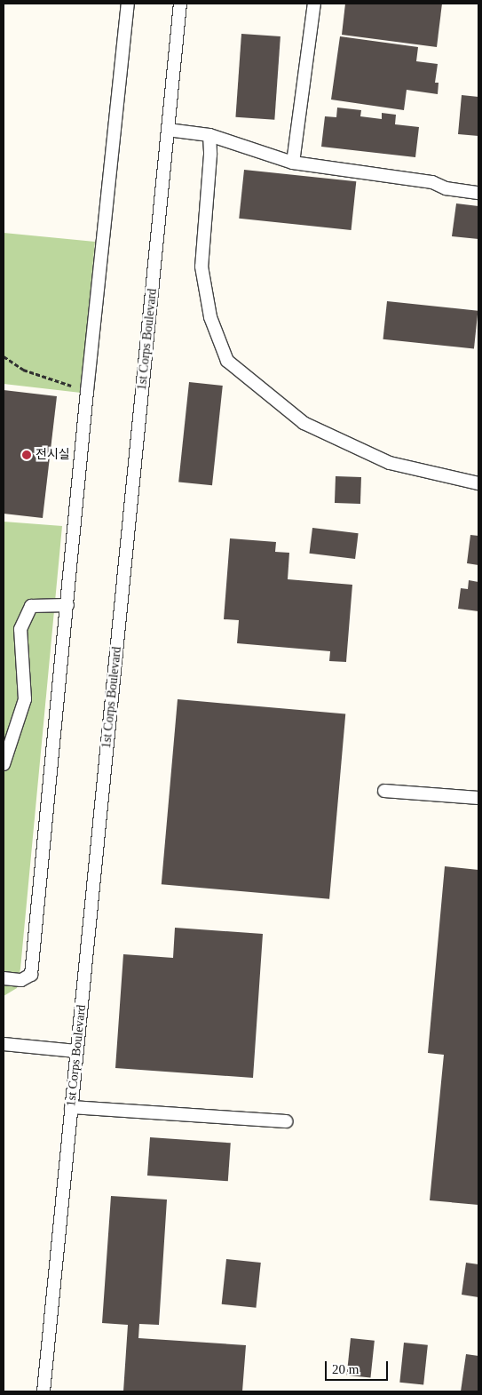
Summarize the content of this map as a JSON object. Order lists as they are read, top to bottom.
{
  "streets": {
    "lane": ["1st Corps Boulevard"]
  },
  "places": ["전시실"],
  "scale_bar": "20 m"
}
